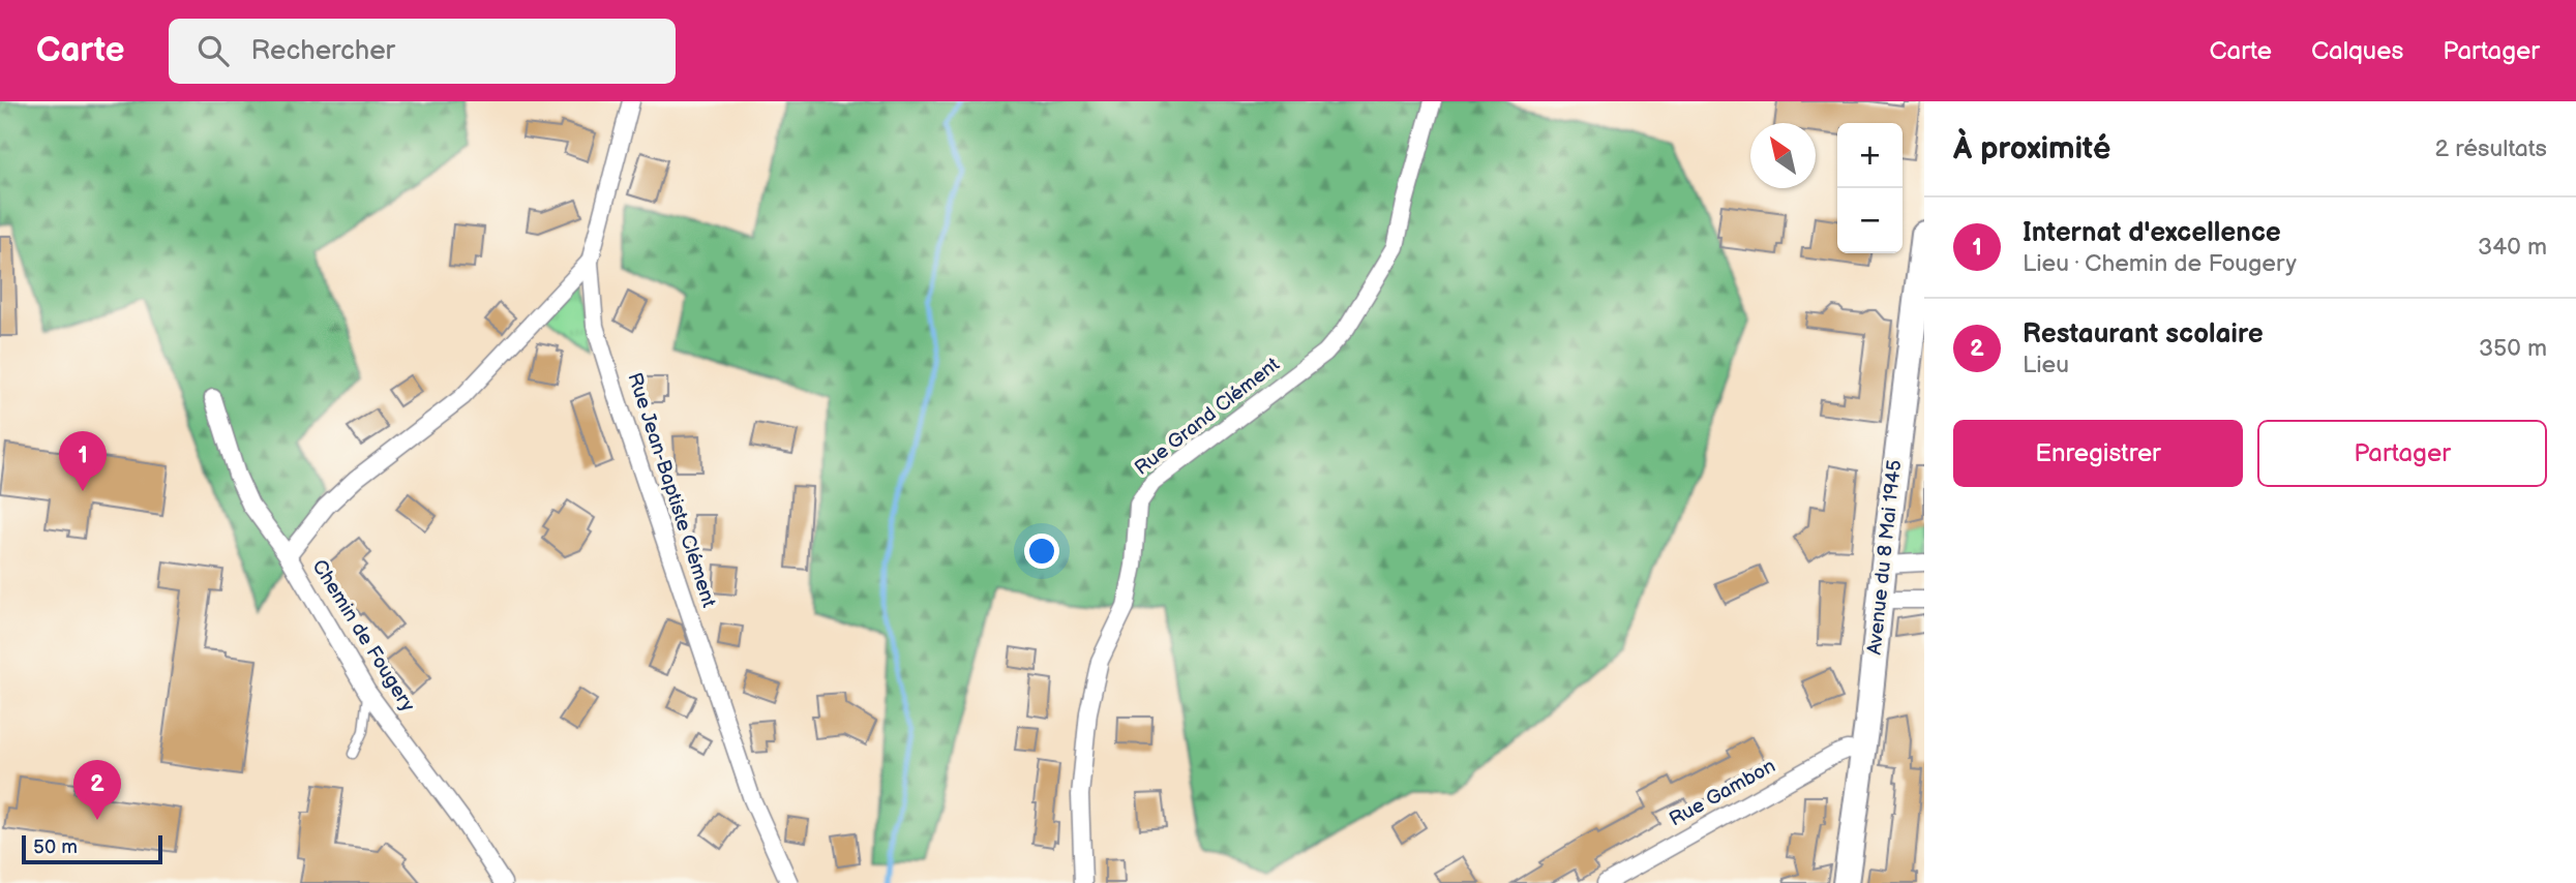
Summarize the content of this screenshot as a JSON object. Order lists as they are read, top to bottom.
{
  "streets": {
    "main road": ["Avenue du 8 Mai 1945"],
    "street": [
      "Rue Grand Clément",
      "Rue Jean-Baptiste Clément",
      "Chemin de Fougery",
      "Rue Gambon"
    ]
  },
  "crossings": [
    ["Avenue du 8 Mai 1945", "Rue Gambon"]
  ],
  "scale_bar": "50 m",
  "north": "top left",
  "page": {
    "header": "Carte",
    "search": "Rechercher",
    "nav": ["Carte", "Calques", "Partager"],
    "heading": ["À proximité", "2 résultats"],
    "map_buttons": ["+", "−"],
    "list": [
      {
        "mark": "1",
        "name": "Internat d'excellence",
        "note": "Lieu · Chemin de Fougery",
        "value": "340 m"
      },
      {
        "mark": "2",
        "name": "Restaurant scolaire",
        "note": "Lieu",
        "value": "350 m"
      }
    ],
    "buttons": ["Enregistrer", "Partager"],
    "pins": ["1", "2"],
    "scale": "50 m"
  }
}
